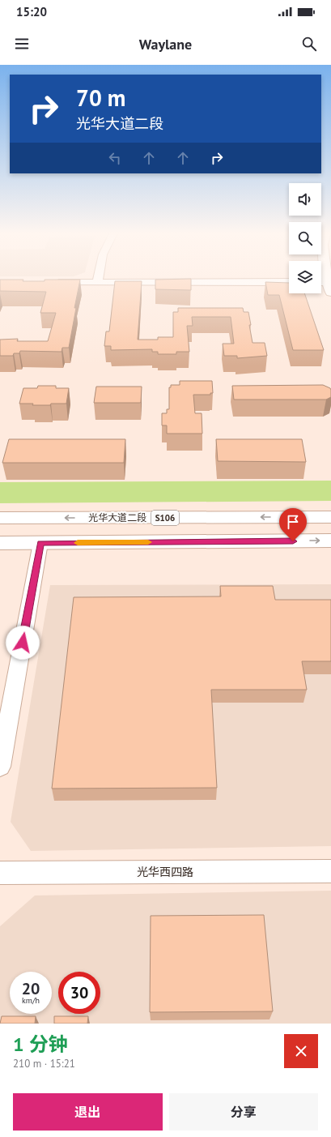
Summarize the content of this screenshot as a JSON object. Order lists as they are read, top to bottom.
{
  "streets": {
    "main road": ["光华大道二段", "S106"],
    "street": ["光华西四路"]
  },
  "page": {
    "status": "15:20",
    "header": "Waylane",
    "turn": ["70 m", "光华大道二段"],
    "speed": "20 km/h",
    "limit": "30",
    "heading": ["1 分钟", "210 m · 15:21"],
    "buttons": ["退出", "分享"]
  }
}
